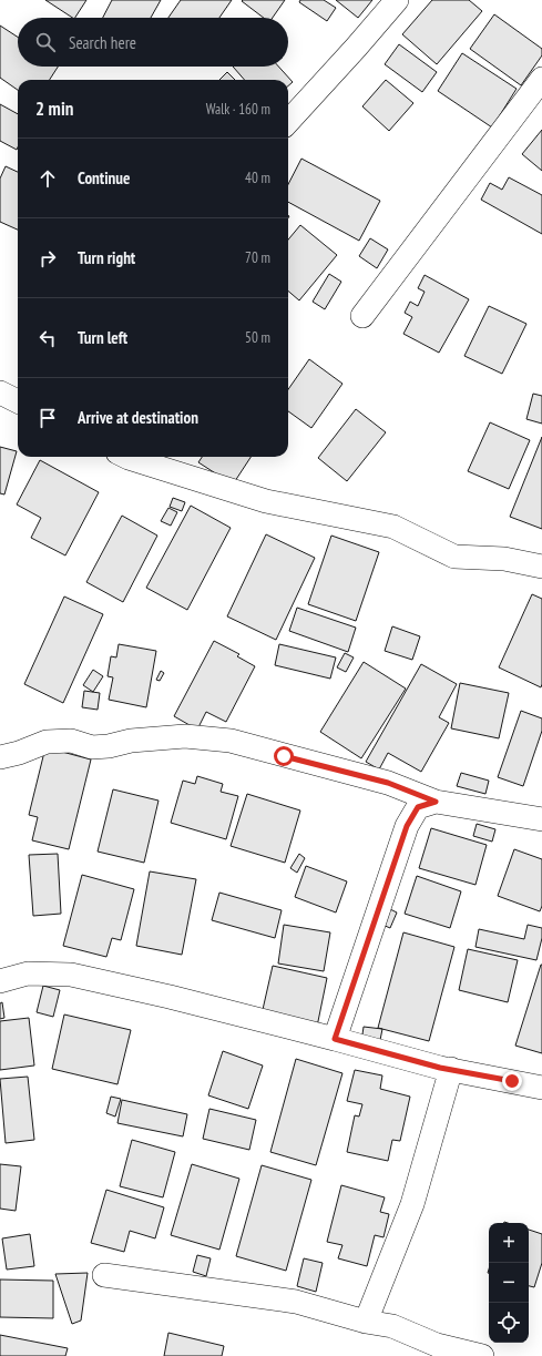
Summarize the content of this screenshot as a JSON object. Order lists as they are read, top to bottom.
{
  "page": {
    "search": "Search here",
    "heading": ["2 min", "Walk · 160 m"],
    "list": [
      ["Continue", "40 m"],
      ["Turn right", "70 m"],
      ["Turn left", "50 m"],
      "Arrive at destination"
    ],
    "map_buttons": ["+", "−"]
  }
}
